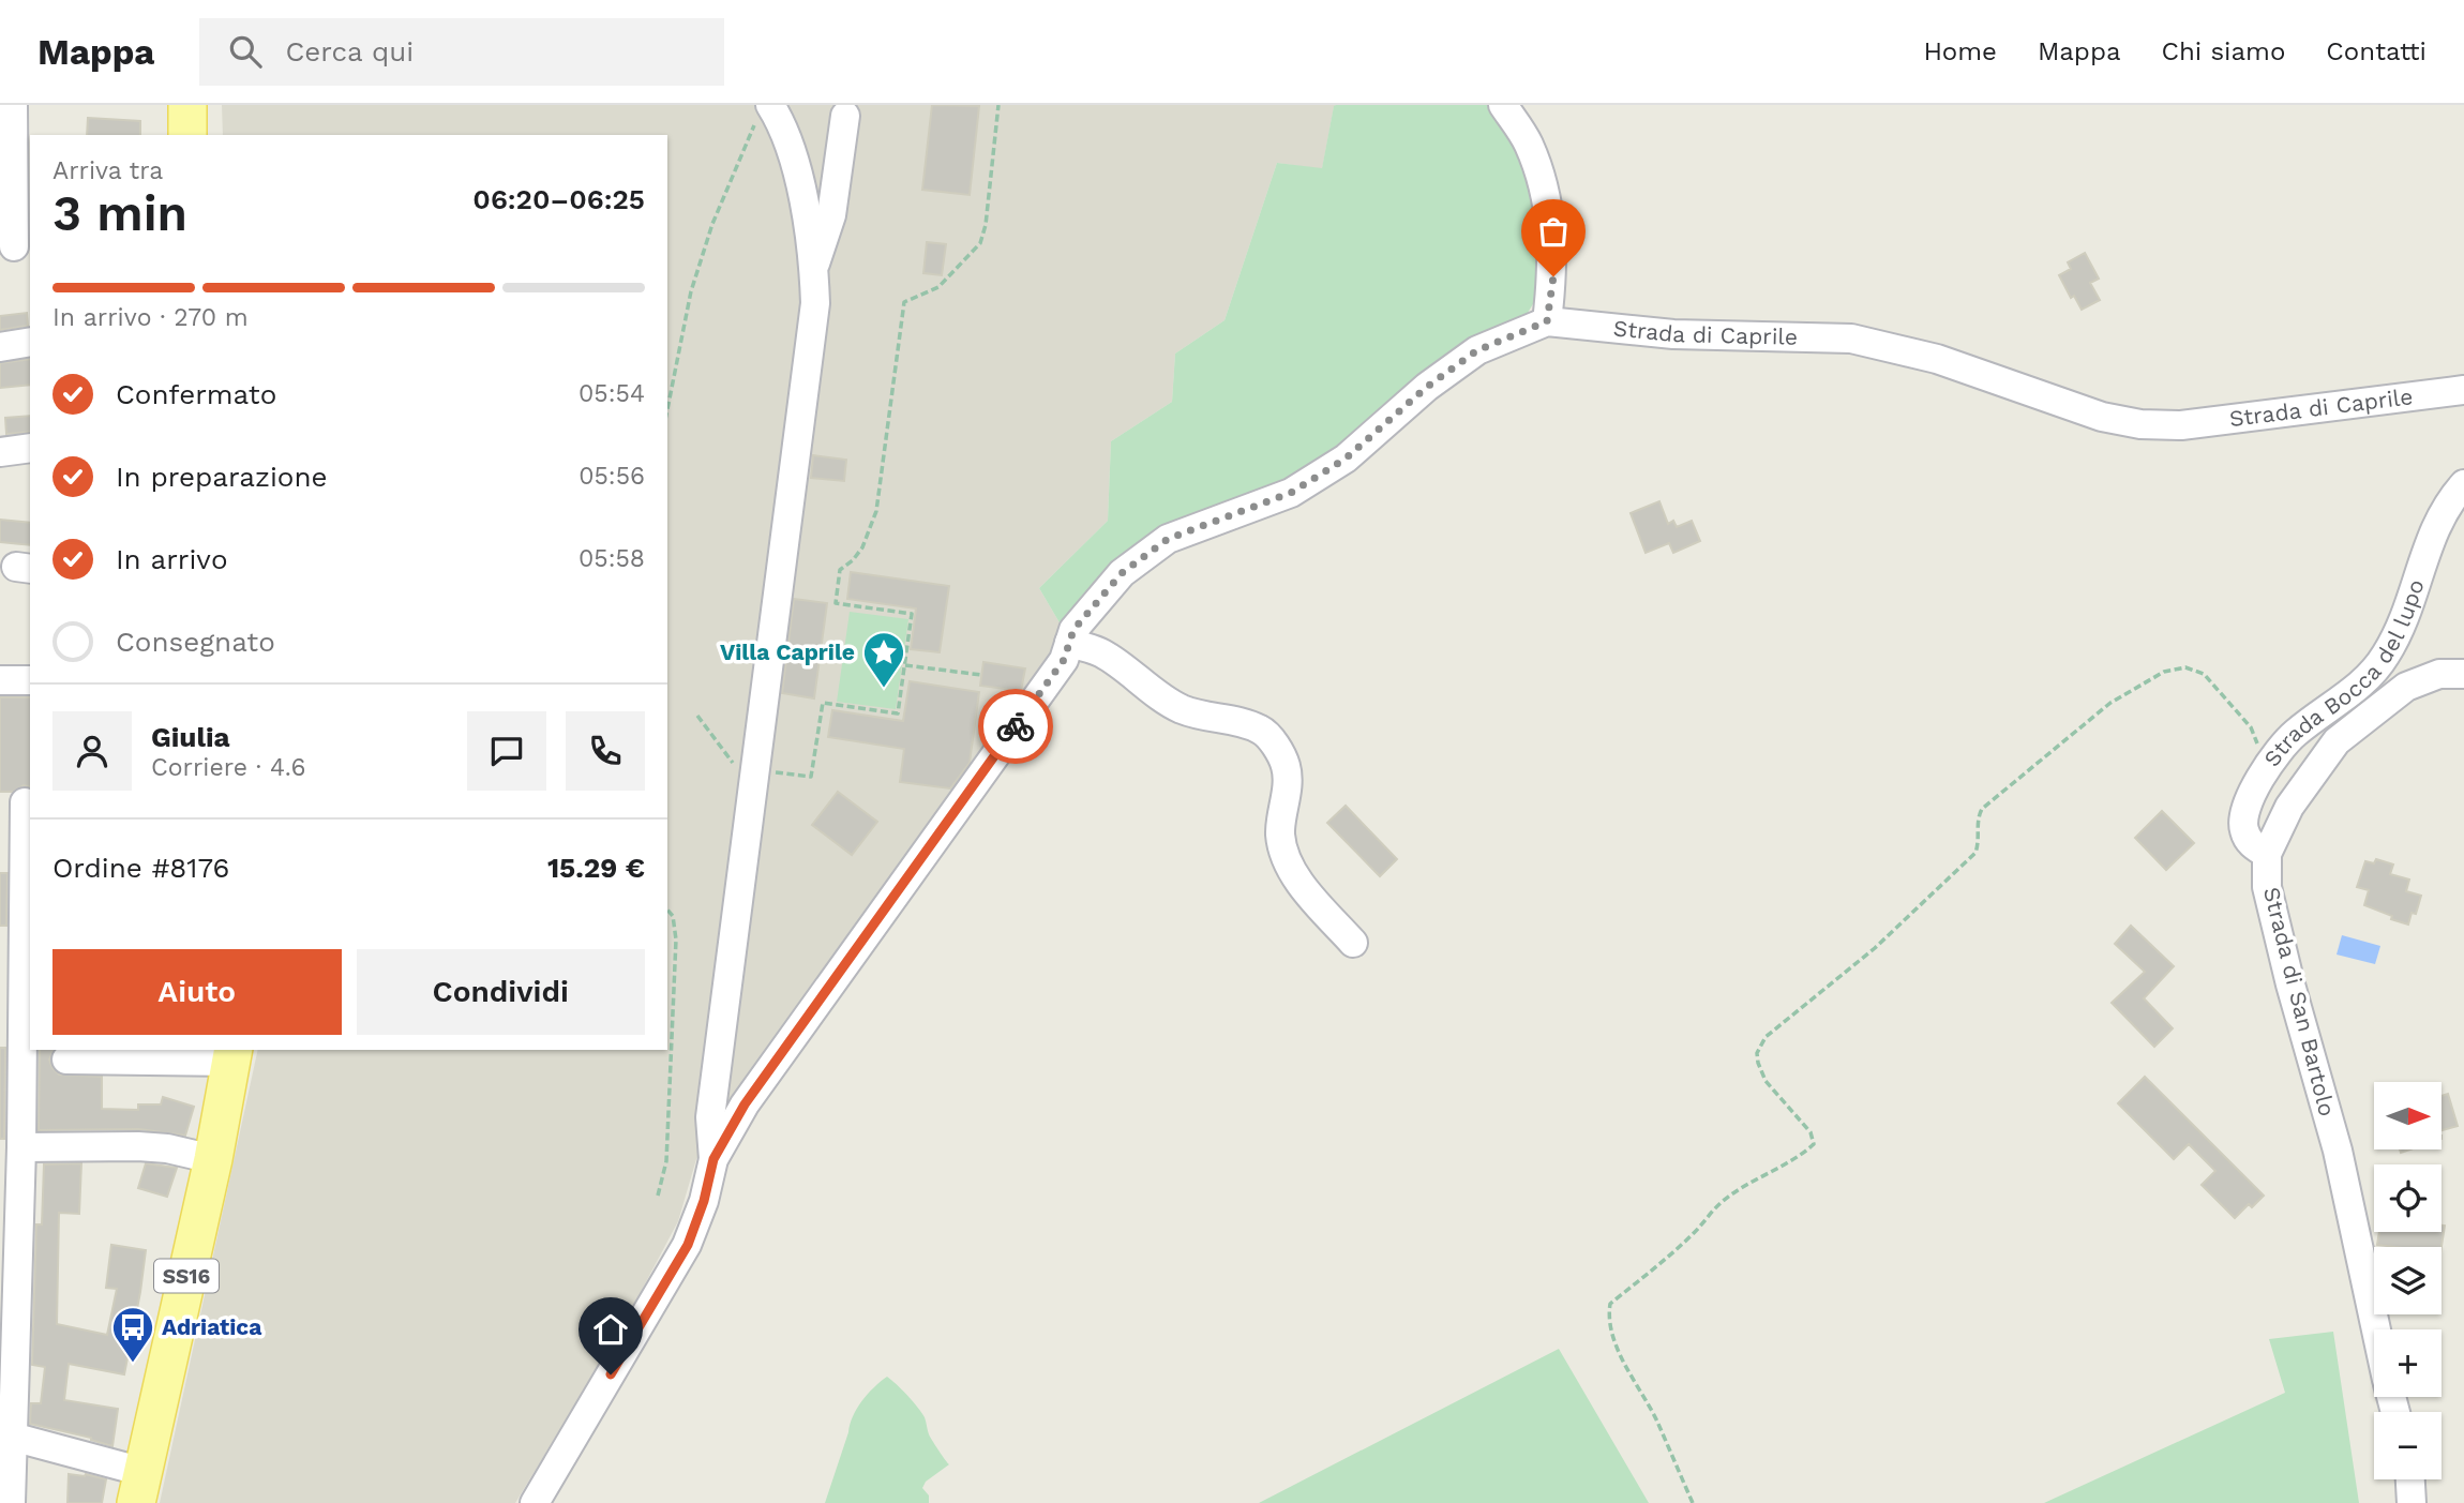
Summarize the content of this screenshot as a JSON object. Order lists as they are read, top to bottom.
{
  "streets": {
    "main road": ["SS16"],
    "street": ["Strada di Caprile", "Strada Bocca del lupo", "Strada di San Bartolo"]
  },
  "crossings": [
    ["Strada Bocca del lupo", "Strada di San Bartolo"]
  ],
  "places": {
    "place": ["Villa Caprile"],
    "bus stop": ["Adriatica"]
  },
  "north": "right",
  "page": {
    "header": "Mappa",
    "search": "Cerca qui",
    "nav": [
      "Home",
      "Mappa",
      "Chi siamo",
      "Contatti"
    ],
    "heading": ["3 min", "Arriva tra", "06:20–06:25"],
    "panel": [
      "Giulia",
      "Corriere · 4.6",
      "Ordine #8176",
      "15.29 €"
    ],
    "bar": "In arrivo · 270 m",
    "list": [
      ["Confermato", "05:54"],
      ["In preparazione", "05:56"],
      ["In arrivo", "05:58"],
      "Consegnato"
    ],
    "buttons": ["Aiuto", "Condividi"],
    "map_buttons": ["+", "−"]
  }
}
